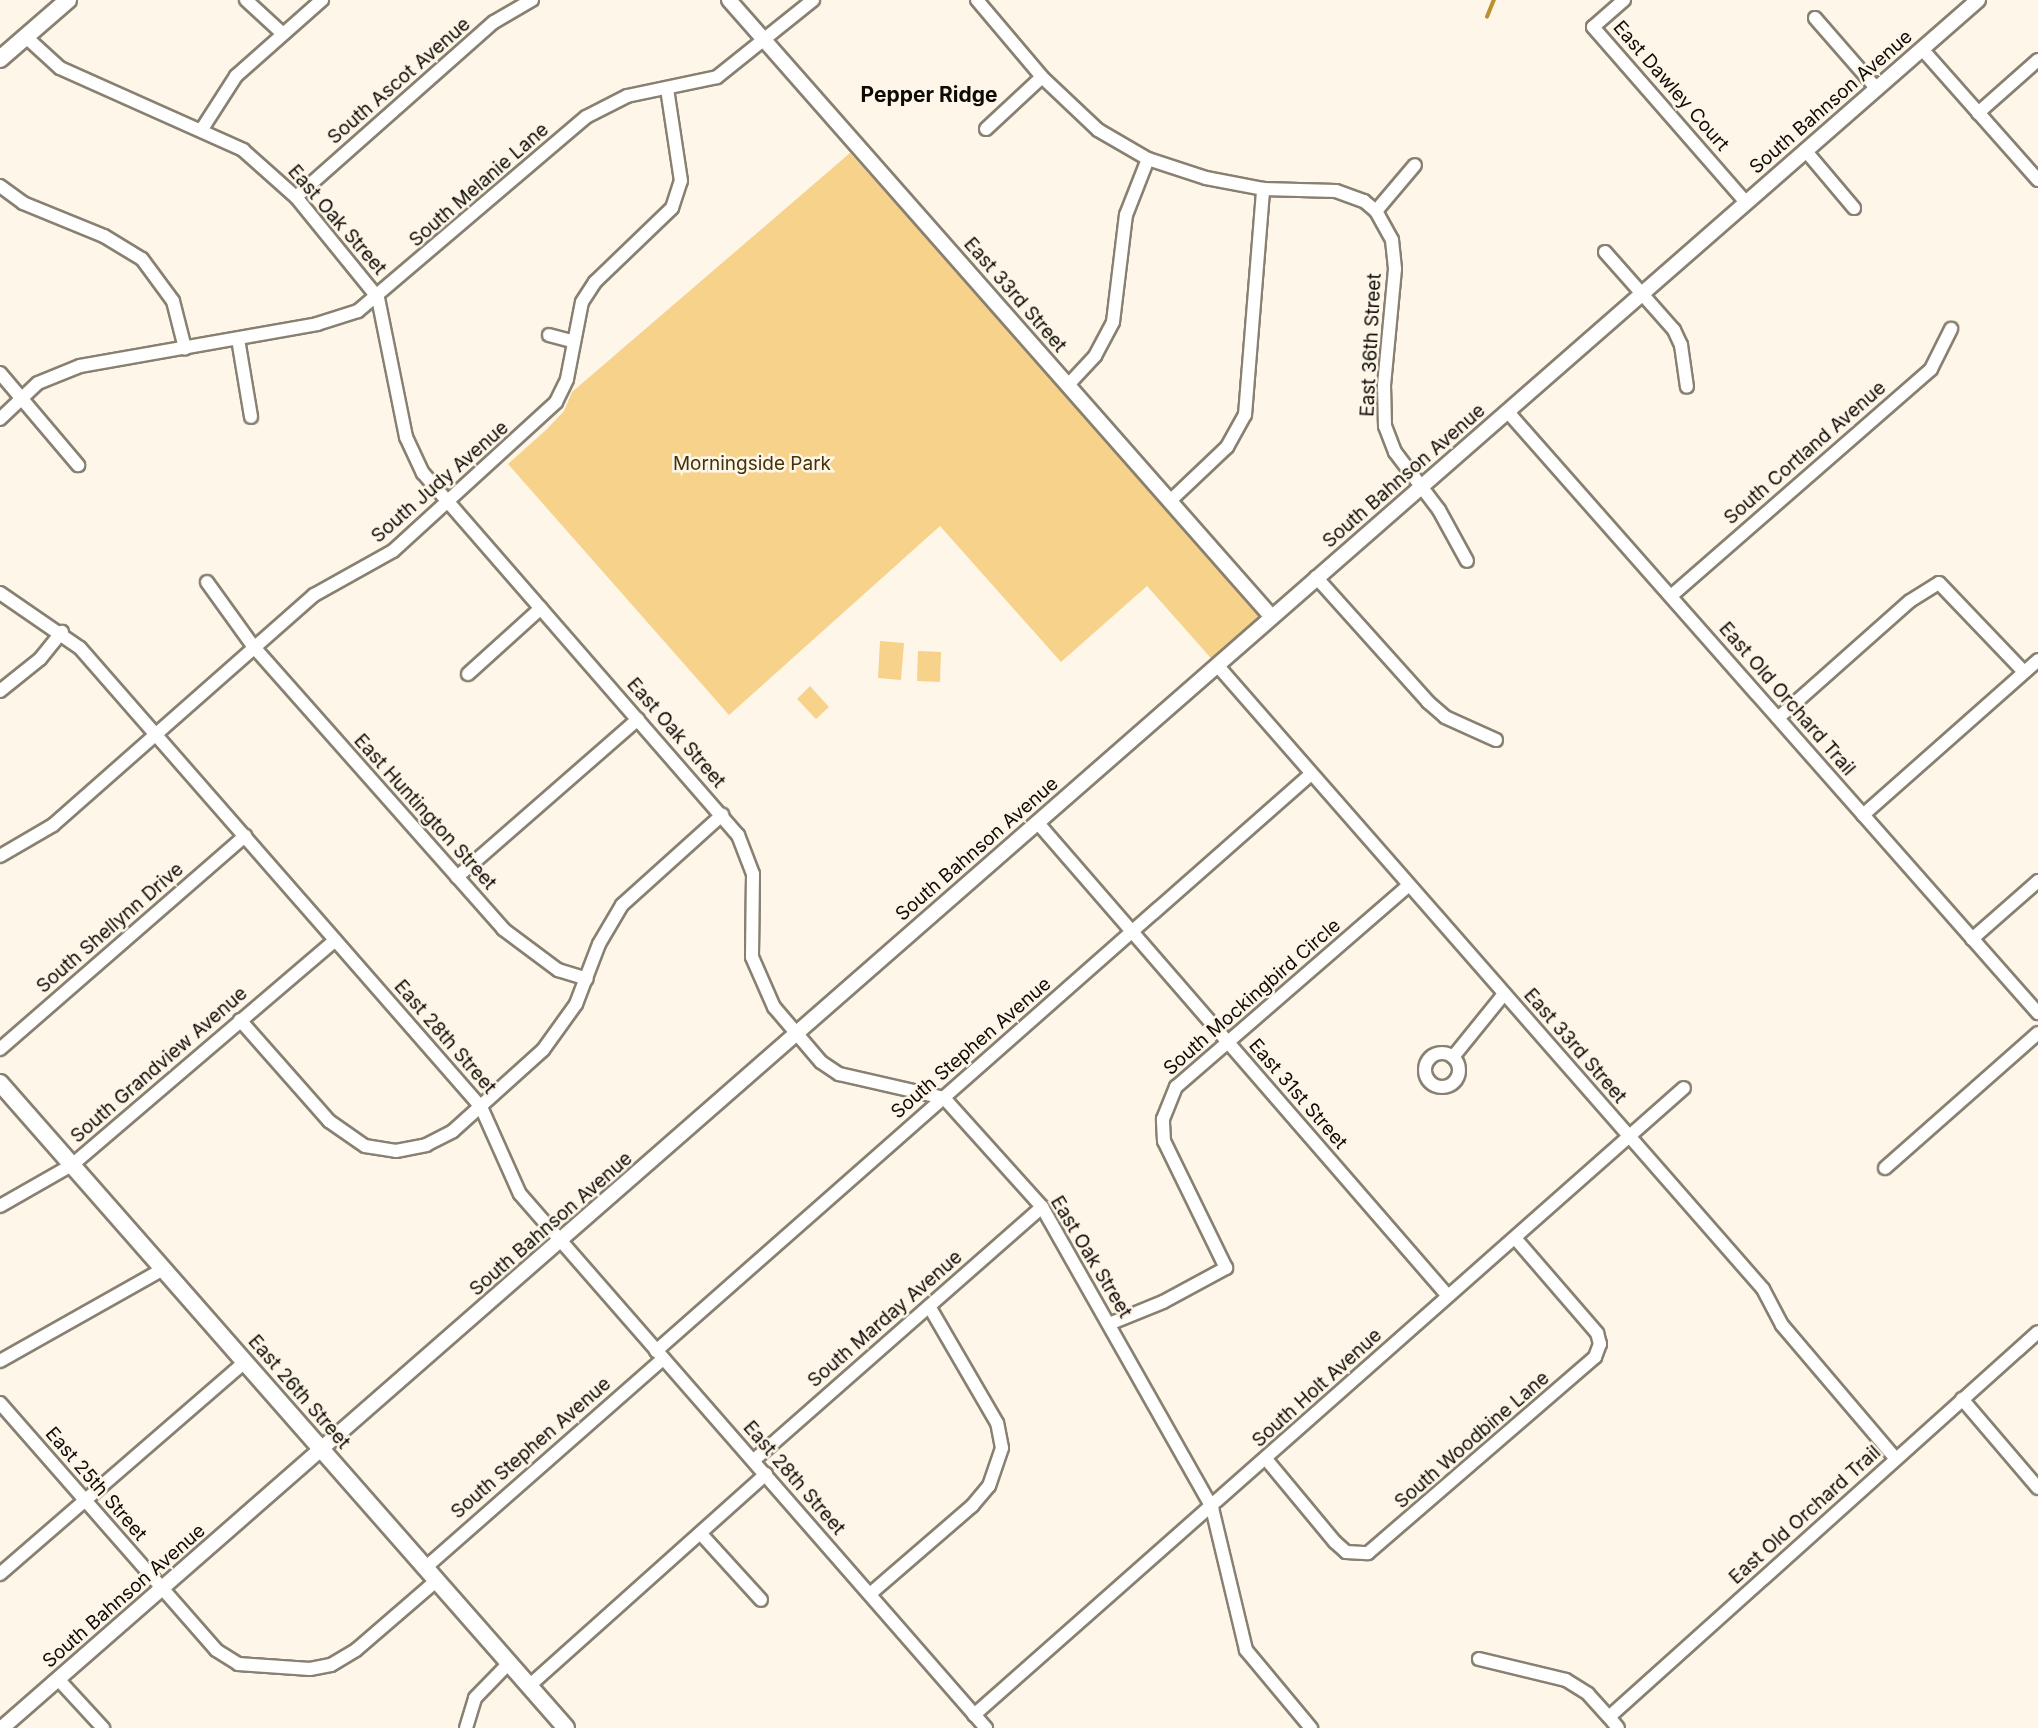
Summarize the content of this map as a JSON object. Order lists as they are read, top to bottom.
{
  "streets": {
    "main road": ["East 26th Street"],
    "street": [
      "South Ascot Avenue",
      "East Dawley Court",
      "South Bahnson Avenue",
      "South Melanie Lane",
      "East Oak Street",
      "East 33rd Street",
      "East 36th Street",
      "South Cortland Avenue",
      "South Judy Avenue",
      "East Old Orchard Trail",
      "East Huntington Street",
      "South Shellynn Drive",
      "South Mockingbird Circle",
      "East 28th Street",
      "South Stephen Avenue",
      "South Grandview Avenue",
      "East 31st Street",
      "South Marday Avenue",
      "South Holt Avenue",
      "South Woodbine Lane",
      "East 25th Street"
    ]
  },
  "crossings": [
    ["South Ascot Avenue", "East Oak Street"],
    ["East Dawley Court", "South Bahnson Avenue"],
    ["South Bahnson Avenue", "East Oak Street"],
    ["South Bahnson Avenue", "East 33rd Street"],
    ["South Bahnson Avenue", "East 36th Street"],
    ["South Bahnson Avenue", "East Old Orchard Trail"],
    ["South Bahnson Avenue", "East 28th Street"],
    ["South Bahnson Avenue", "East 31st Street"],
    ["South Bahnson Avenue", "East 26th Street"],
    ["South Bahnson Avenue", "East 25th Street"],
    ["South Melanie Lane", "East Oak Street"],
    ["South Melanie Lane", "East 33rd Street"],
    ["South Melanie Lane", "South Judy Avenue"],
    ["East Oak Street", "South Judy Avenue"],
    ["East Oak Street", "South Mockingbird Circle"],
    ["East Oak Street", "South Stephen Avenue"],
    ["East Oak Street", "South Marday Avenue"],
    ["East Oak Street", "South Holt Avenue"],
    ["East 33rd Street", "East Old Orchard Trail"],
    ["East 33rd Street", "South Mockingbird Circle"],
    ["East 33rd Street", "South Stephen Avenue"],
    ["East 33rd Street", "South Holt Avenue"],
    ["South Cortland Avenue", "East Old Orchard Trail"],
    ["South Judy Avenue", "East Huntington Street"],
    ["South Judy Avenue", "East 28th Street"],
    ["South Shellynn Drive", "East 28th Street"],
    ["South Mockingbird Circle", "East 31st Street"],
    ["East 28th Street", "South Stephen Avenue"],
    ["East 28th Street", "South Grandview Avenue"],
    ["East 28th Street", "South Marday Avenue"],
    ["East 28th Street", "South Holt Avenue"],
    ["South Stephen Avenue", "East 31st Street"],
    ["South Stephen Avenue", "East 26th Street"],
    ["South Grandview Avenue", "East 26th Street"],
    ["East 31st Street", "South Holt Avenue"],
    ["South Holt Avenue", "South Woodbine Lane"],
    ["East 26th Street", "East 25th Street"]
  ],
  "districts": ["Pepper Ridge"],
  "parks": ["Morningside Park"]
}
